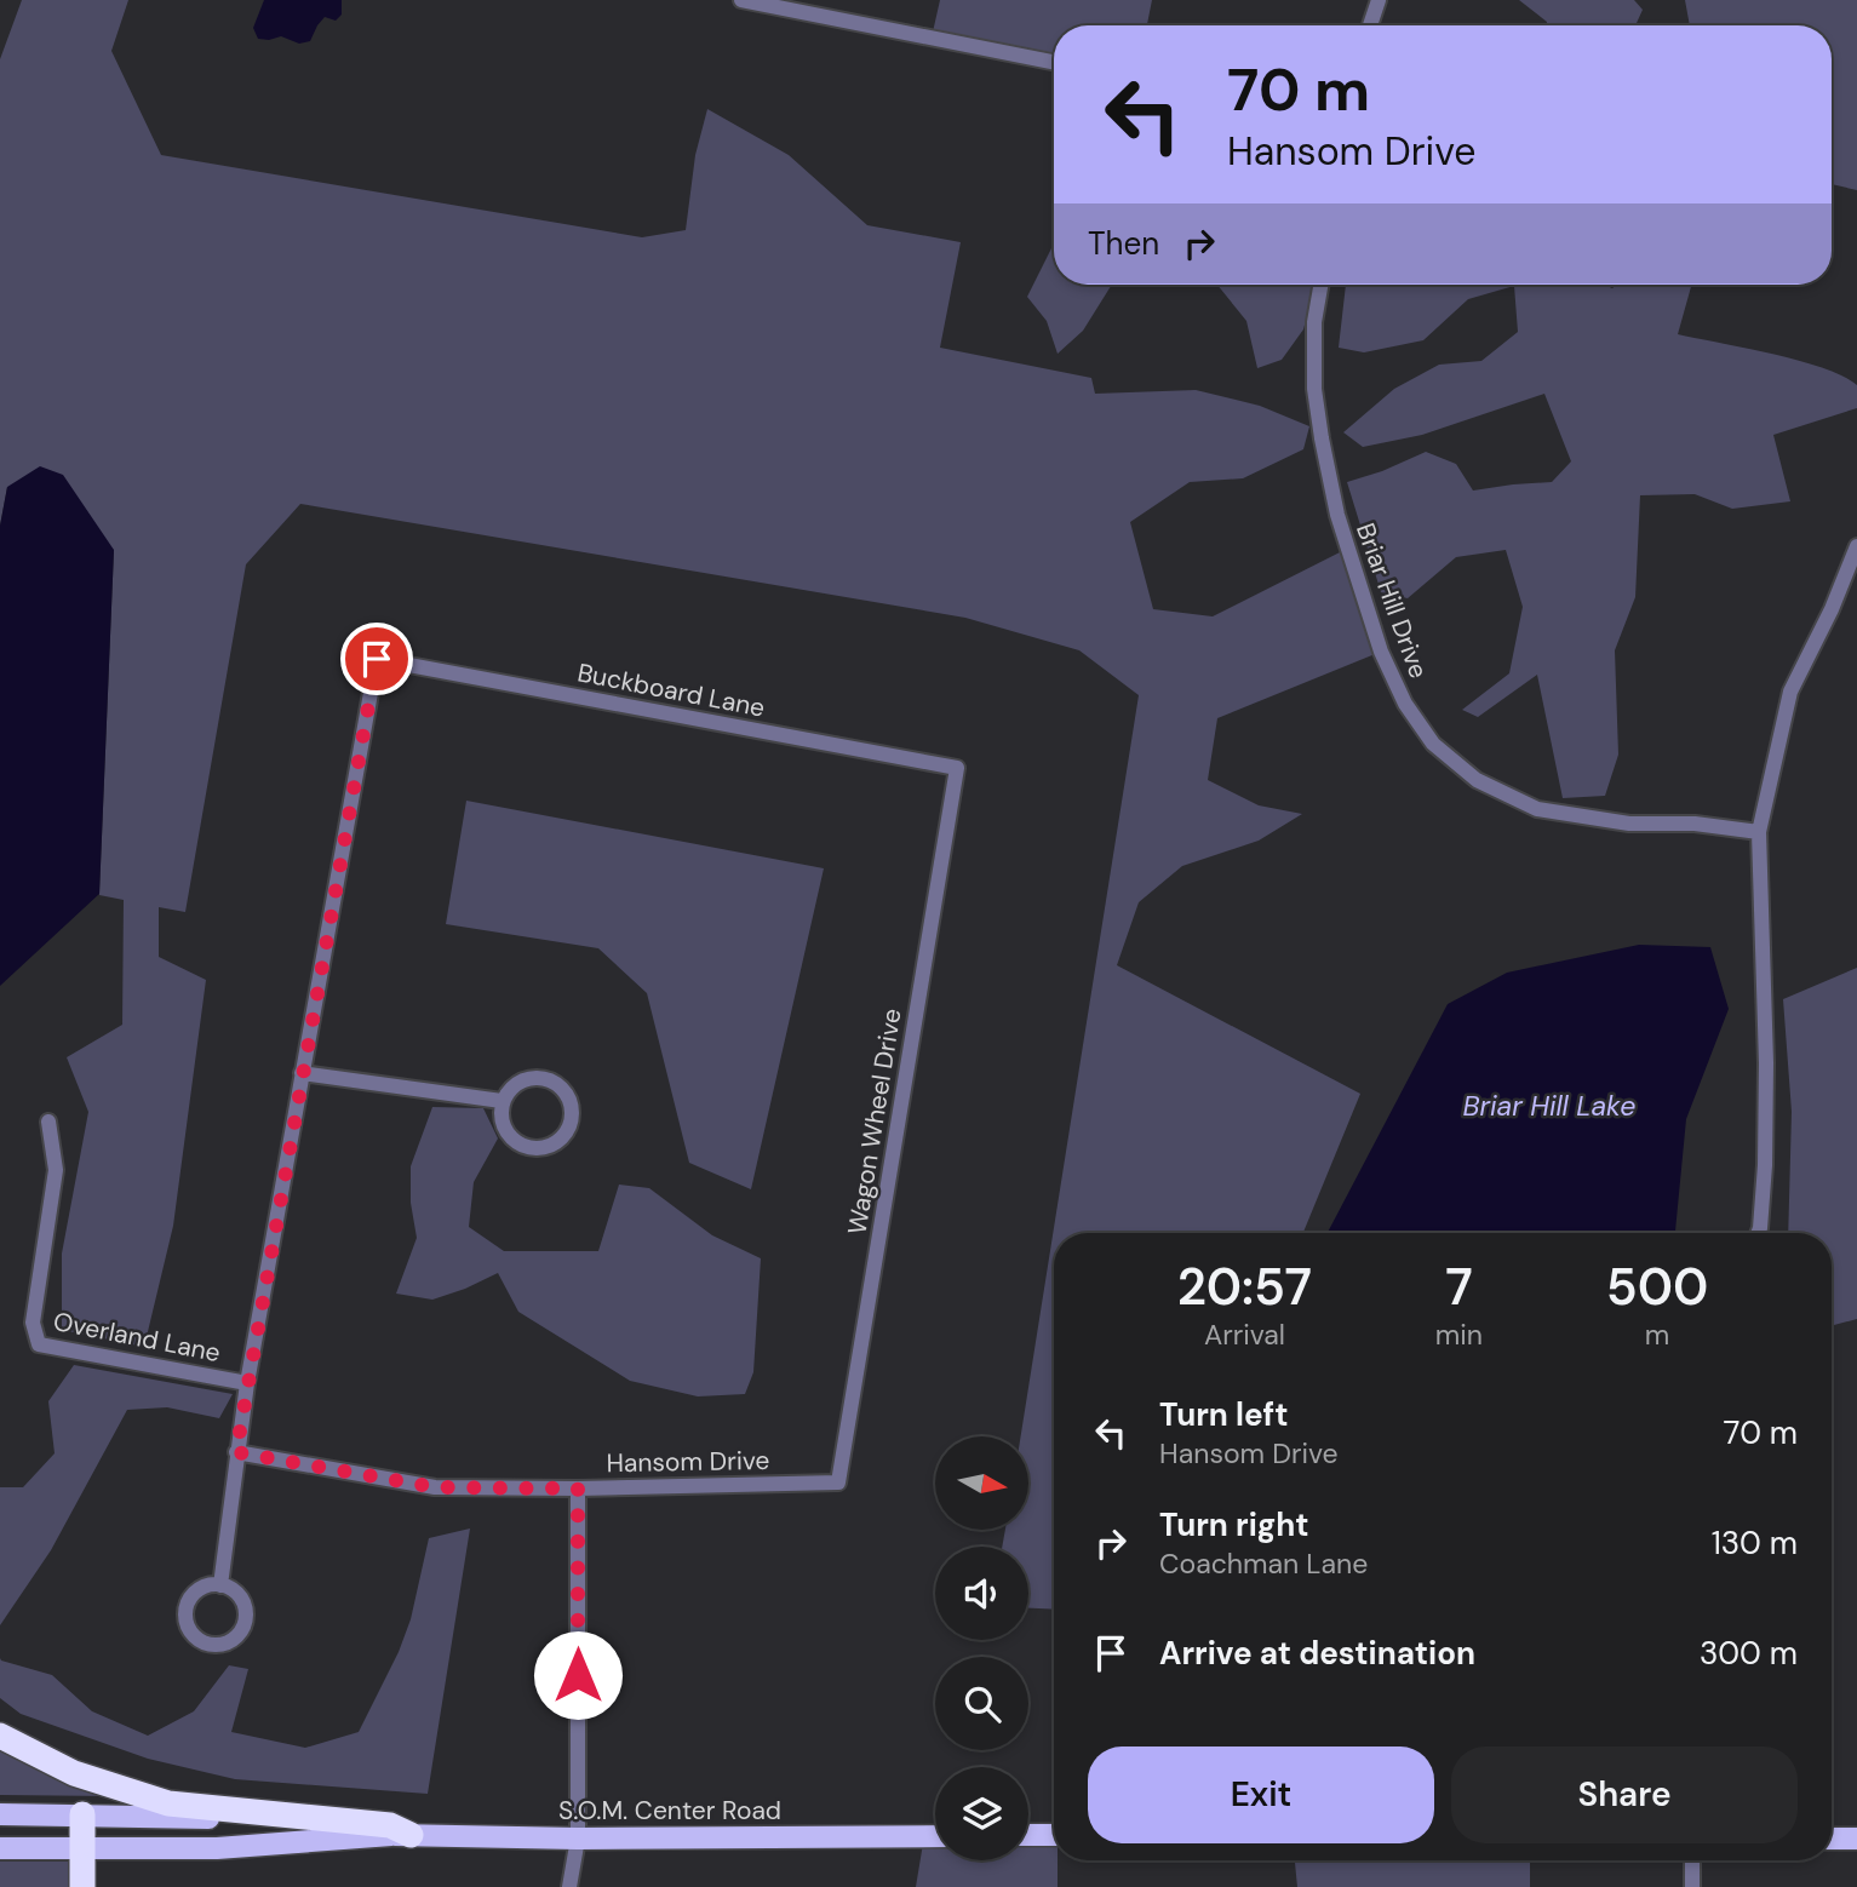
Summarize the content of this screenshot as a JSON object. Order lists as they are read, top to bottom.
{
  "streets": {
    "main road": ["S.O.M. Center Road"],
    "street": [
      "Briar Hill Drive",
      "Buckboard Lane",
      "Wagon Wheel Drive",
      "Overland Lane",
      "Hansom Drive"
    ]
  },
  "crossings": [
    ["Buckboard Lane", "Wagon Wheel Drive"],
    ["Wagon Wheel Drive", "Hansom Drive"]
  ],
  "water": ["Briar Hill Lake"],
  "north": "right",
  "page": {
    "turn": ["70 m", "Hansom Drive"],
    "then": "Then",
    "eta": [
      "20:57",
      "Arrival",
      "7",
      "min",
      "500",
      "m"
    ],
    "list": [
      {
        "name": "Turn left",
        "note": "Hansom Drive",
        "value": "70 m"
      },
      {
        "name": "Turn right",
        "note": "Coachman Lane",
        "value": "130 m"
      },
      {
        "name": "Arrive at destination",
        "value": "300 m"
      }
    ],
    "buttons": ["Exit", "Share"]
  }
}
